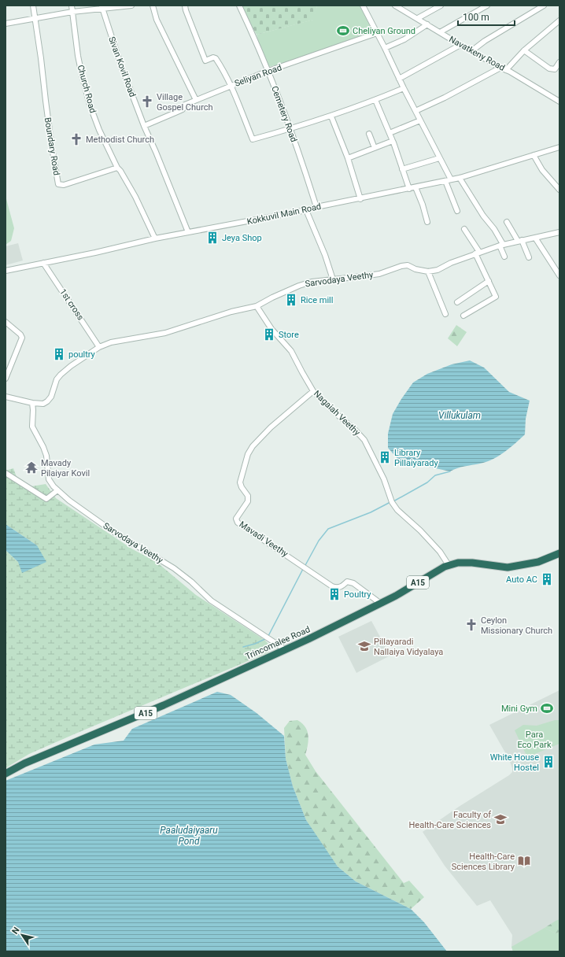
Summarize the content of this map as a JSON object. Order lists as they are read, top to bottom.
{
  "streets": {
    "highway": ["A15", "Trincomalee Road"],
    "street": [
      "Navatkeny Road",
      "Sivan Kovil Road",
      "Seliyan Road",
      "Church Road",
      "Cemetery Road",
      "Boundary Road",
      "Kokkuvil Main Road",
      "Sarvodaya Veethy",
      "1st cross",
      "Nagaiah Veethy",
      "Mavadi Veethy"
    ]
  },
  "crossings": [
    ["Sivan Kovil Road", "Seliyan Road"],
    ["Sivan Kovil Road", "Kokkuvil Main Road"],
    ["Seliyan Road", "Cemetery Road"],
    ["Church Road", "Boundary Road"],
    ["Cemetery Road", "Kokkuvil Main Road"],
    ["Kokkuvil Main Road", "1st cross"],
    ["Sarvodaya Veethy", "1st cross"],
    ["Sarvodaya Veethy", "Nagaiah Veethy"],
    ["Sarvodaya Veethy", "Trincomalee Road"],
    ["Nagaiah Veethy", "Mavadi Veethy"],
    ["Nagaiah Veethy", "Trincomalee Road"],
    ["Mavadi Veethy", "Trincomalee Road"]
  ],
  "water": ["Villukulam", "Paaludaiyaaru Pond"],
  "parks": ["Para Eco Park"],
  "places": {
    "sports": ["Cheliyan Ground", "Mini Gym"],
    "church": ["Village Gospel Church", "Methodist Church", "Ceylon Missionary Church"],
    "building": [
      "Jeya Shop",
      "Rice mill",
      "Store",
      "poultry",
      "Library Pillaiyarady",
      "Auto AC",
      "Poultry",
      "White House Hostel"
    ],
    "temple": ["Mavady Pilaiyar Kovil"],
    "school or university": ["Pillayaradi Nallaiya Vidyalaya", "Faculty of Health-Care Sciences"],
    "library": ["Health-Care Sciences Library"]
  },
  "scale_bar": "100 m",
  "north": "top left"
}
